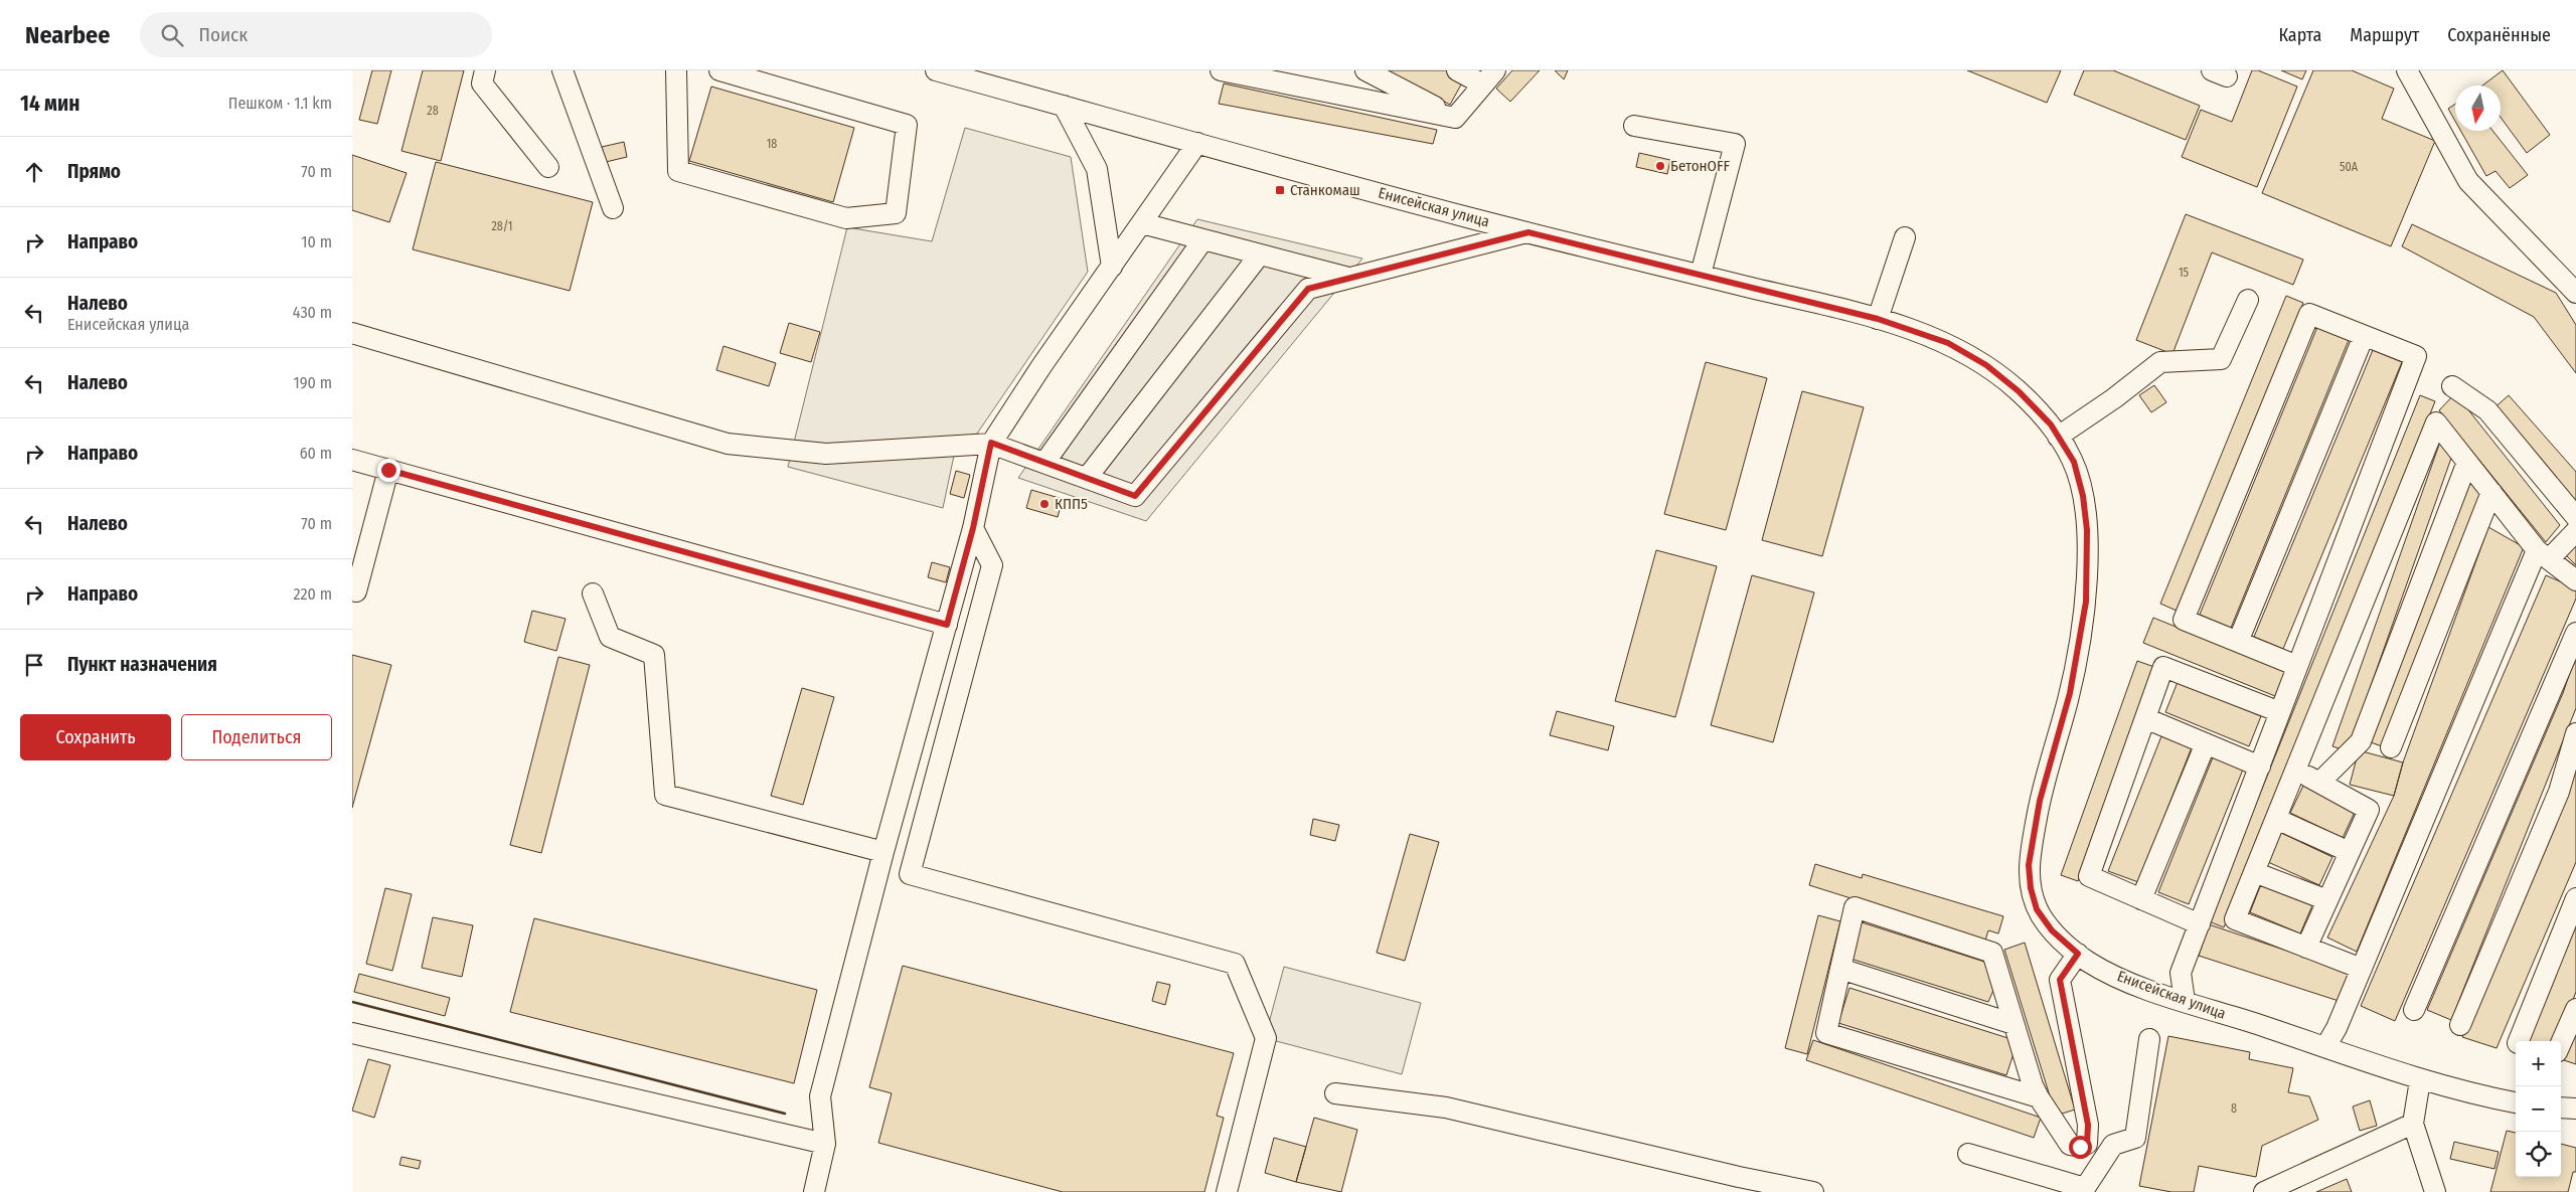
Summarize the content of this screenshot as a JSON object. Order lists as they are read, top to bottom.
{
  "streets": {
    "street": ["Енисейская улица"]
  },
  "places": {
    "other": ["БетонOFF", "КПП5"],
    "transit": ["Станкомаш"]
  },
  "house_numbers": [
    "28",
    "18",
    "50А",
    "28/1",
    "15",
    "8"
  ],
  "north": "bottom",
  "page": {
    "header": "Nearbee",
    "search": "Поиск",
    "nav": ["Карта", "Маршрут", "Сохранённые"],
    "heading": ["14 мин", "Пешком · 1.1 km"],
    "list": [
      ["Прямо", "70 m"],
      ["Направо", "10 m"],
      ["Налево", "Енисейская улица", "430 m"],
      ["Налево", "190 m"],
      ["Направо", "60 m"],
      ["Налево", "70 m"],
      ["Направо", "220 m"],
      "Пункт назначения"
    ],
    "buttons": ["Сохранить", "Поделиться"],
    "map_buttons": ["+", "−"]
  }
}
